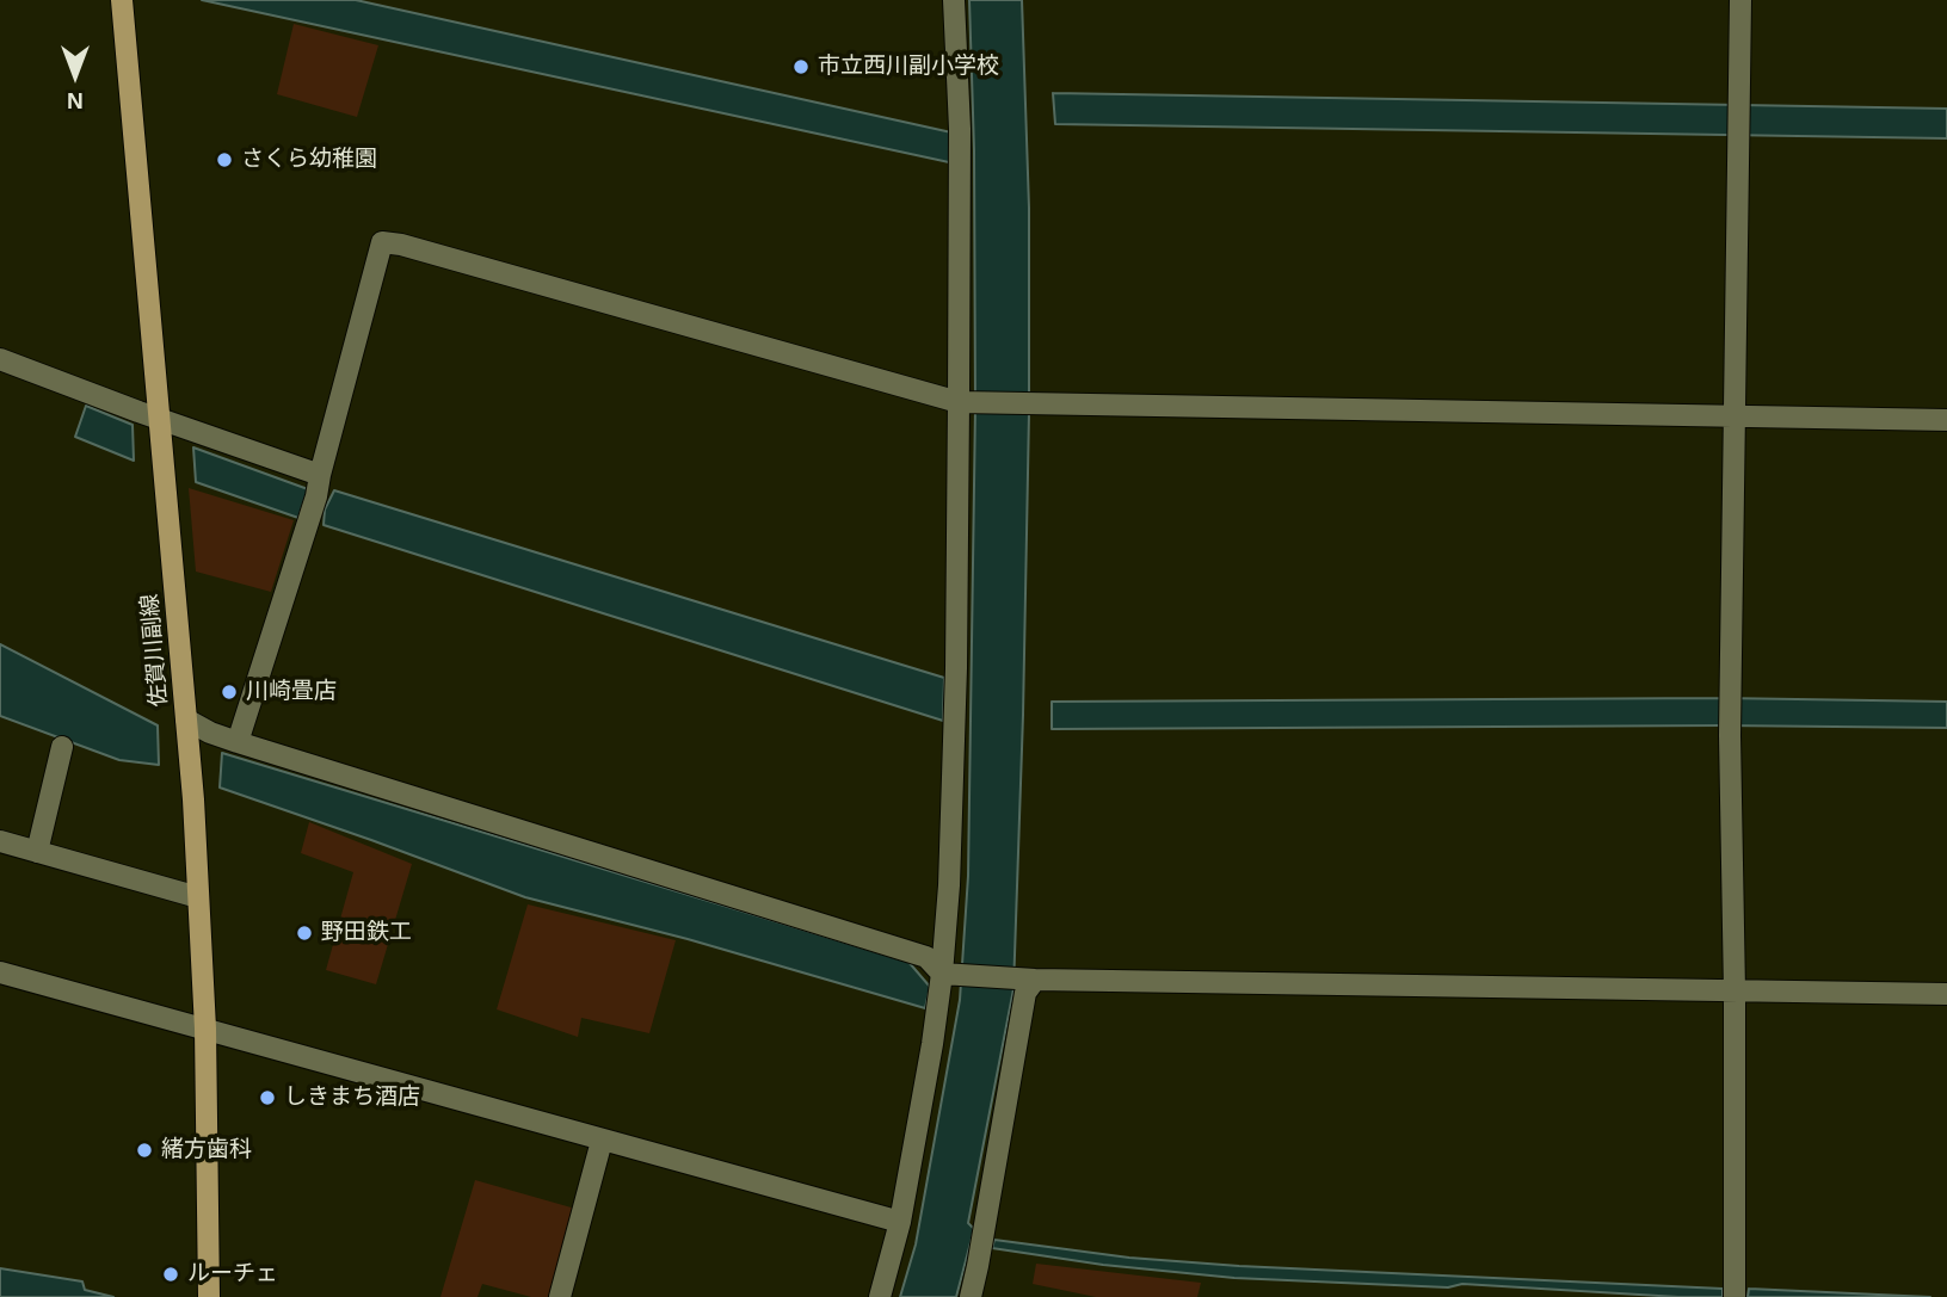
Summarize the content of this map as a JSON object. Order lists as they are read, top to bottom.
{
  "streets": {
    "main road": ["佐賀川副線"]
  },
  "places": [
    "市立西川副小学校",
    "さくら幼稚園",
    "川崎畳店",
    "野田鉄工",
    "しきまち酒店",
    "緒方歯科",
    "ルーチェ"
  ],
  "north": "bottom"
}
